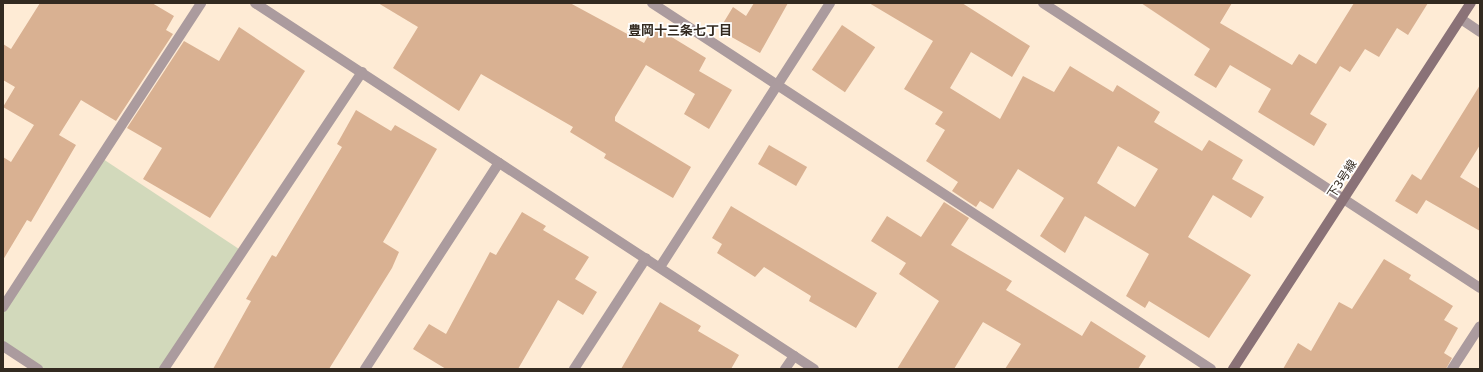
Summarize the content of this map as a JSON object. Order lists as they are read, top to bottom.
{
  "streets": {
    "street": ["下3号線"]
  },
  "districts": ["豊岡十三条七丁目"]
}
